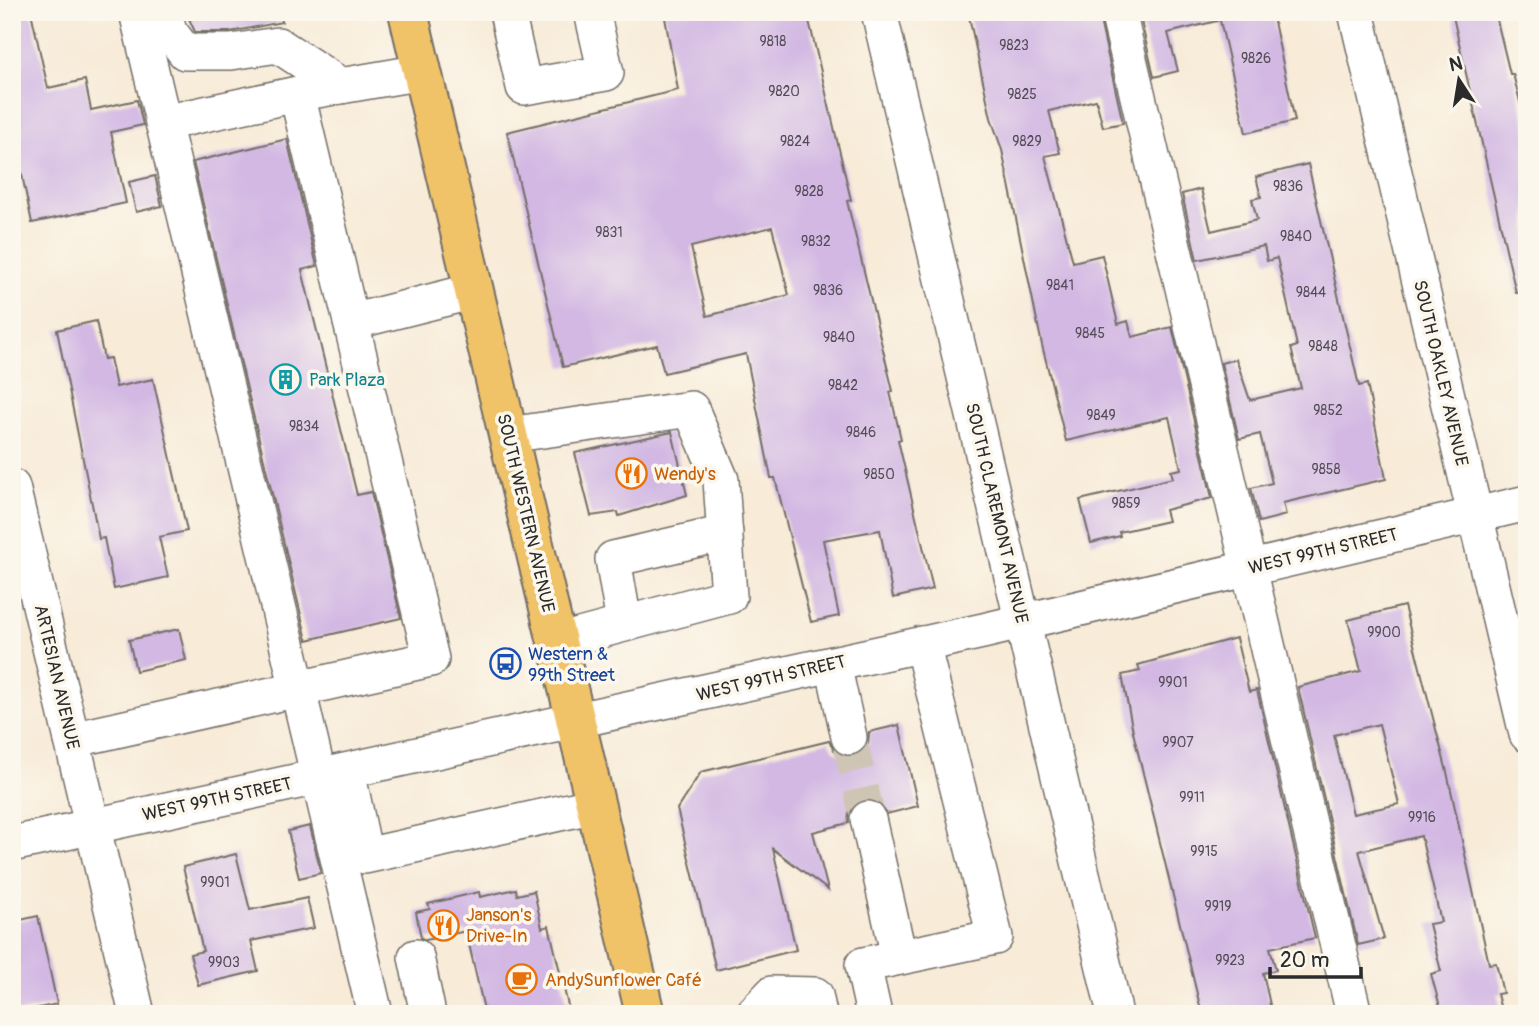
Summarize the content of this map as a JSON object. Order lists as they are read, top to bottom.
{
  "streets": {
    "main road": ["SOUTH WESTERN AVENUE"],
    "street": [
      "SOUTH OAKLEY AVENUE",
      "SOUTH CLAREMONT AVENUE",
      "WEST 99TH STREET",
      "ARTESIAN AVENUE"
    ]
  },
  "crossings": [
    ["SOUTH OAKLEY AVENUE", "WEST 99TH STREET"],
    ["SOUTH WESTERN AVENUE", "WEST 99TH STREET"],
    ["SOUTH CLAREMONT AVENUE", "WEST 99TH STREET"],
    ["WEST 99TH STREET", "ARTESIAN AVENUE"]
  ],
  "places": {
    "building": ["Park Plaza"],
    "restaurant": ["Wendy's", "Janson's Drive-In"],
    "bus stop": ["Western & 99th Street"],
    "cafe": ["AndySunflower Café"]
  },
  "house_numbers": [
    "9818",
    "9823",
    "9826",
    "9820",
    "9825",
    "9824",
    "9829",
    "9836",
    "9828",
    "9831",
    "9840",
    "9832",
    "9841",
    "9836",
    "9844",
    "9845",
    "9840",
    "9848",
    "9842",
    "9852",
    "9849",
    "9834",
    "9846",
    "9858",
    "9850",
    "9859",
    "9900",
    "9901",
    "9907",
    "9911",
    "9916",
    "9915",
    "9901",
    "9919",
    "9923",
    "9903"
  ],
  "scale_bar": "20 m",
  "north": "top"
}
